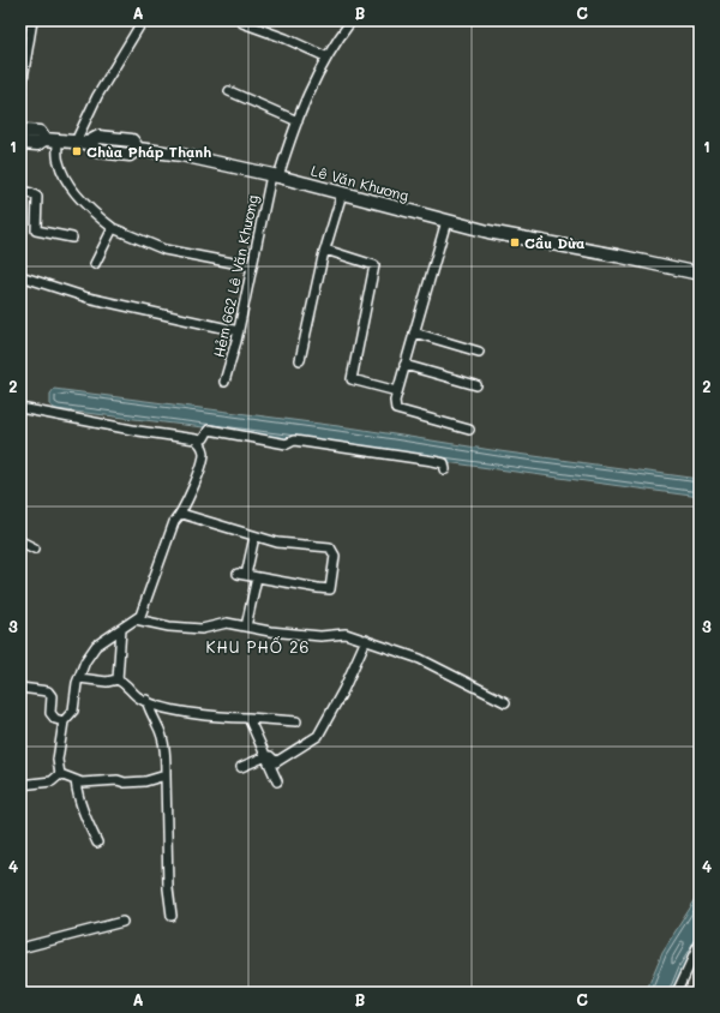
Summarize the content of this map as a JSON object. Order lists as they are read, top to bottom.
{
  "streets": {
    "main road": ["Lê Văn Khương"],
    "street": ["Hẻm 662 Lê Văn Khương"]
  },
  "crossings": [
    ["Lê Văn Khương", "Hẻm 662 Lê Văn Khương"]
  ],
  "districts": ["KHU PHỐ 26"],
  "places": {
    "transit": ["Chùa Pháp Thạnh", "Cầu Dừa"]
  },
  "grid": {
    "columns": ["A", "B", "C"],
    "rows": [
      "1",
      "2",
      "3",
      "4"
    ]
  }
}
